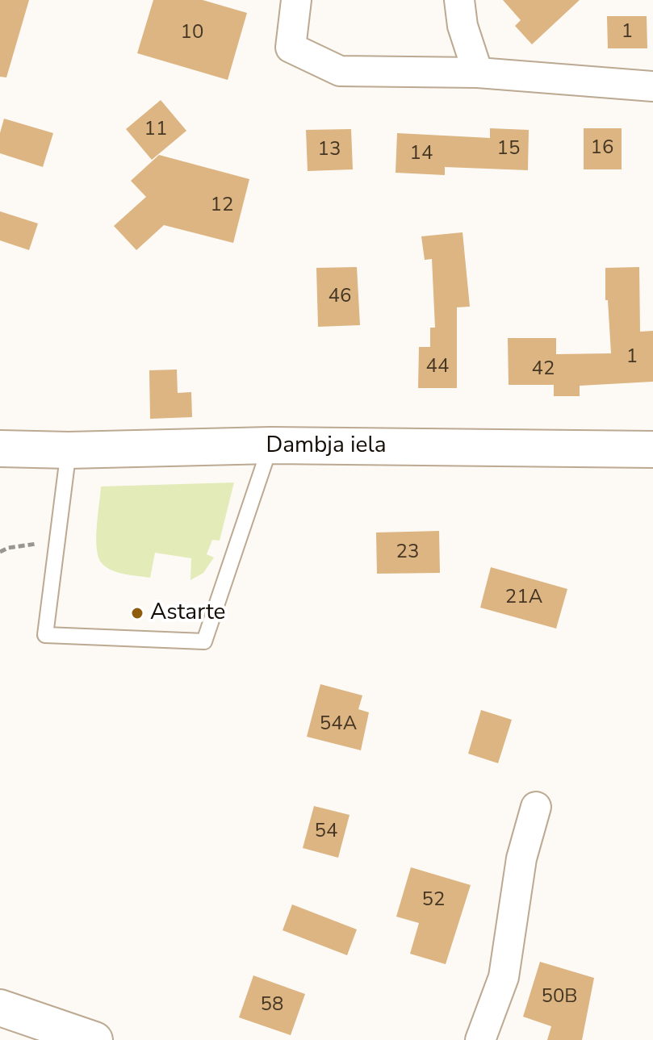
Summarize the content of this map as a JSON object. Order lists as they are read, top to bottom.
{
  "streets": {
    "street": ["Dambja iela"]
  },
  "places": ["Astarte"],
  "house_numbers": [
    "1",
    "10",
    "11",
    "16",
    "15",
    "13",
    "14",
    "12",
    "46",
    "1",
    "44",
    "42",
    "23",
    "21A",
    "54A",
    "54",
    "52",
    "50B",
    "58"
  ]
}
